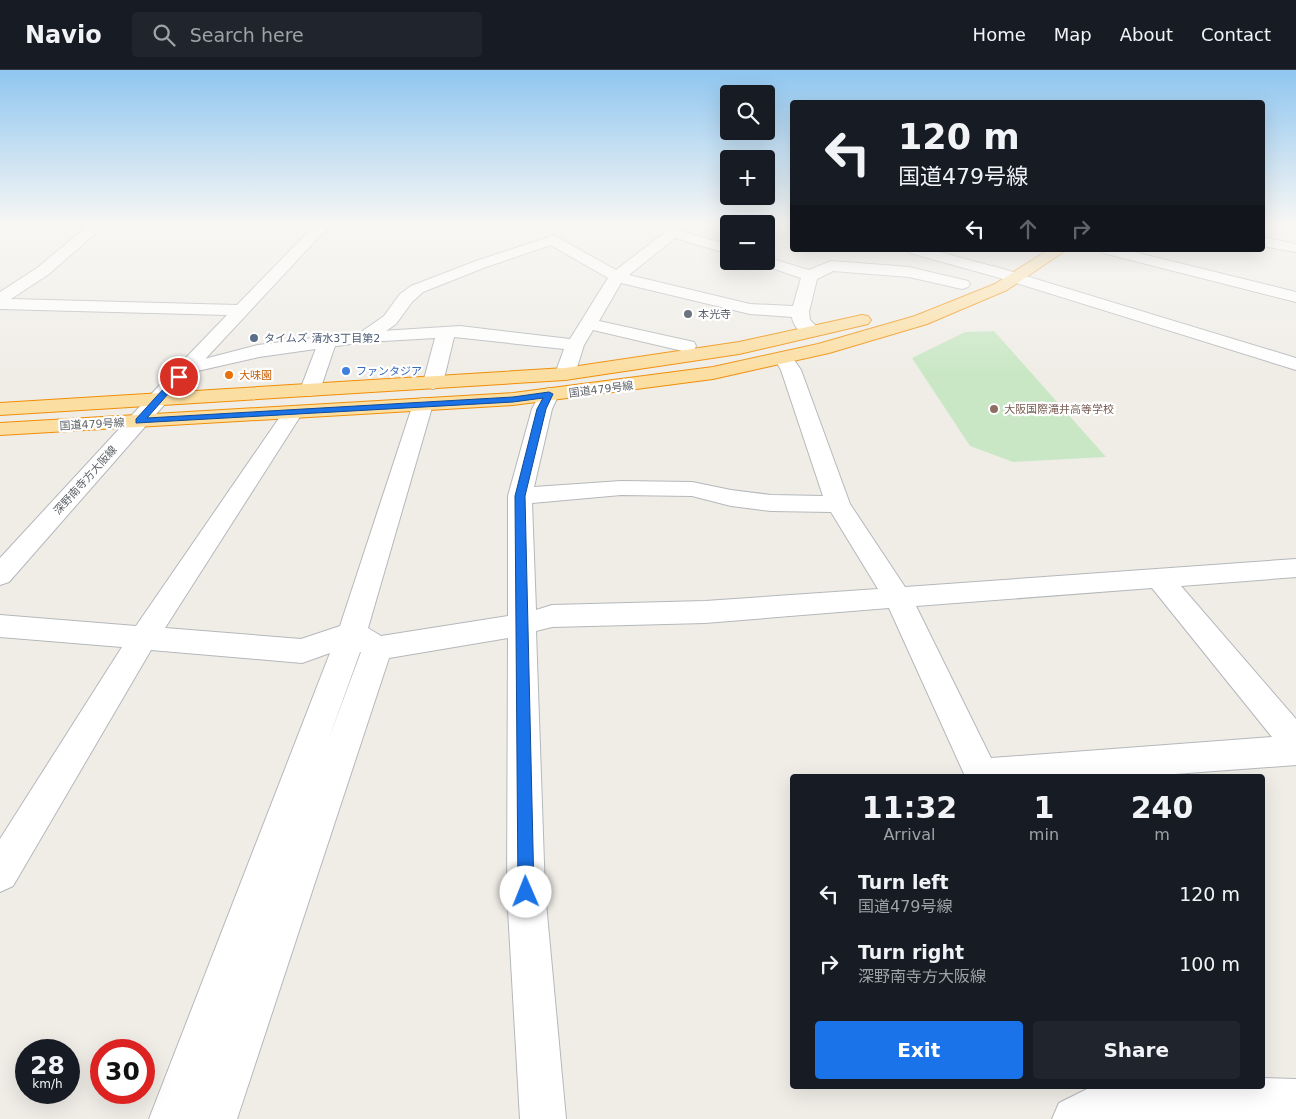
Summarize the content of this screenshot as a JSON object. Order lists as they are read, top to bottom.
{
  "streets": {
    "highway": ["国道479号線"],
    "street": ["深野南寺方大阪線"]
  },
  "crossings": [
    ["国道479号線", "深野南寺方大阪線"]
  ],
  "places": [
    "本光寺",
    "タイムズ 清水3丁目第2",
    "ファンタジア",
    "大味園",
    "大阪国際滝井高等学校"
  ],
  "page": {
    "header": "Navio",
    "search": "Search here",
    "nav": [
      "Home",
      "Map",
      "About",
      "Contact"
    ],
    "map_buttons": ["+", "−"],
    "turn": ["120 m", "国道479号線"],
    "eta": [
      "11:32",
      "Arrival",
      "1",
      "min",
      "240",
      "m"
    ],
    "list": [
      {
        "name": "Turn left",
        "note": "国道479号線",
        "value": "120 m"
      },
      {
        "name": "Turn right",
        "note": "深野南寺方大阪線",
        "value": "100 m"
      }
    ],
    "buttons": ["Exit", "Share"],
    "speed": "28 km/h",
    "limit": "30"
  }
}
